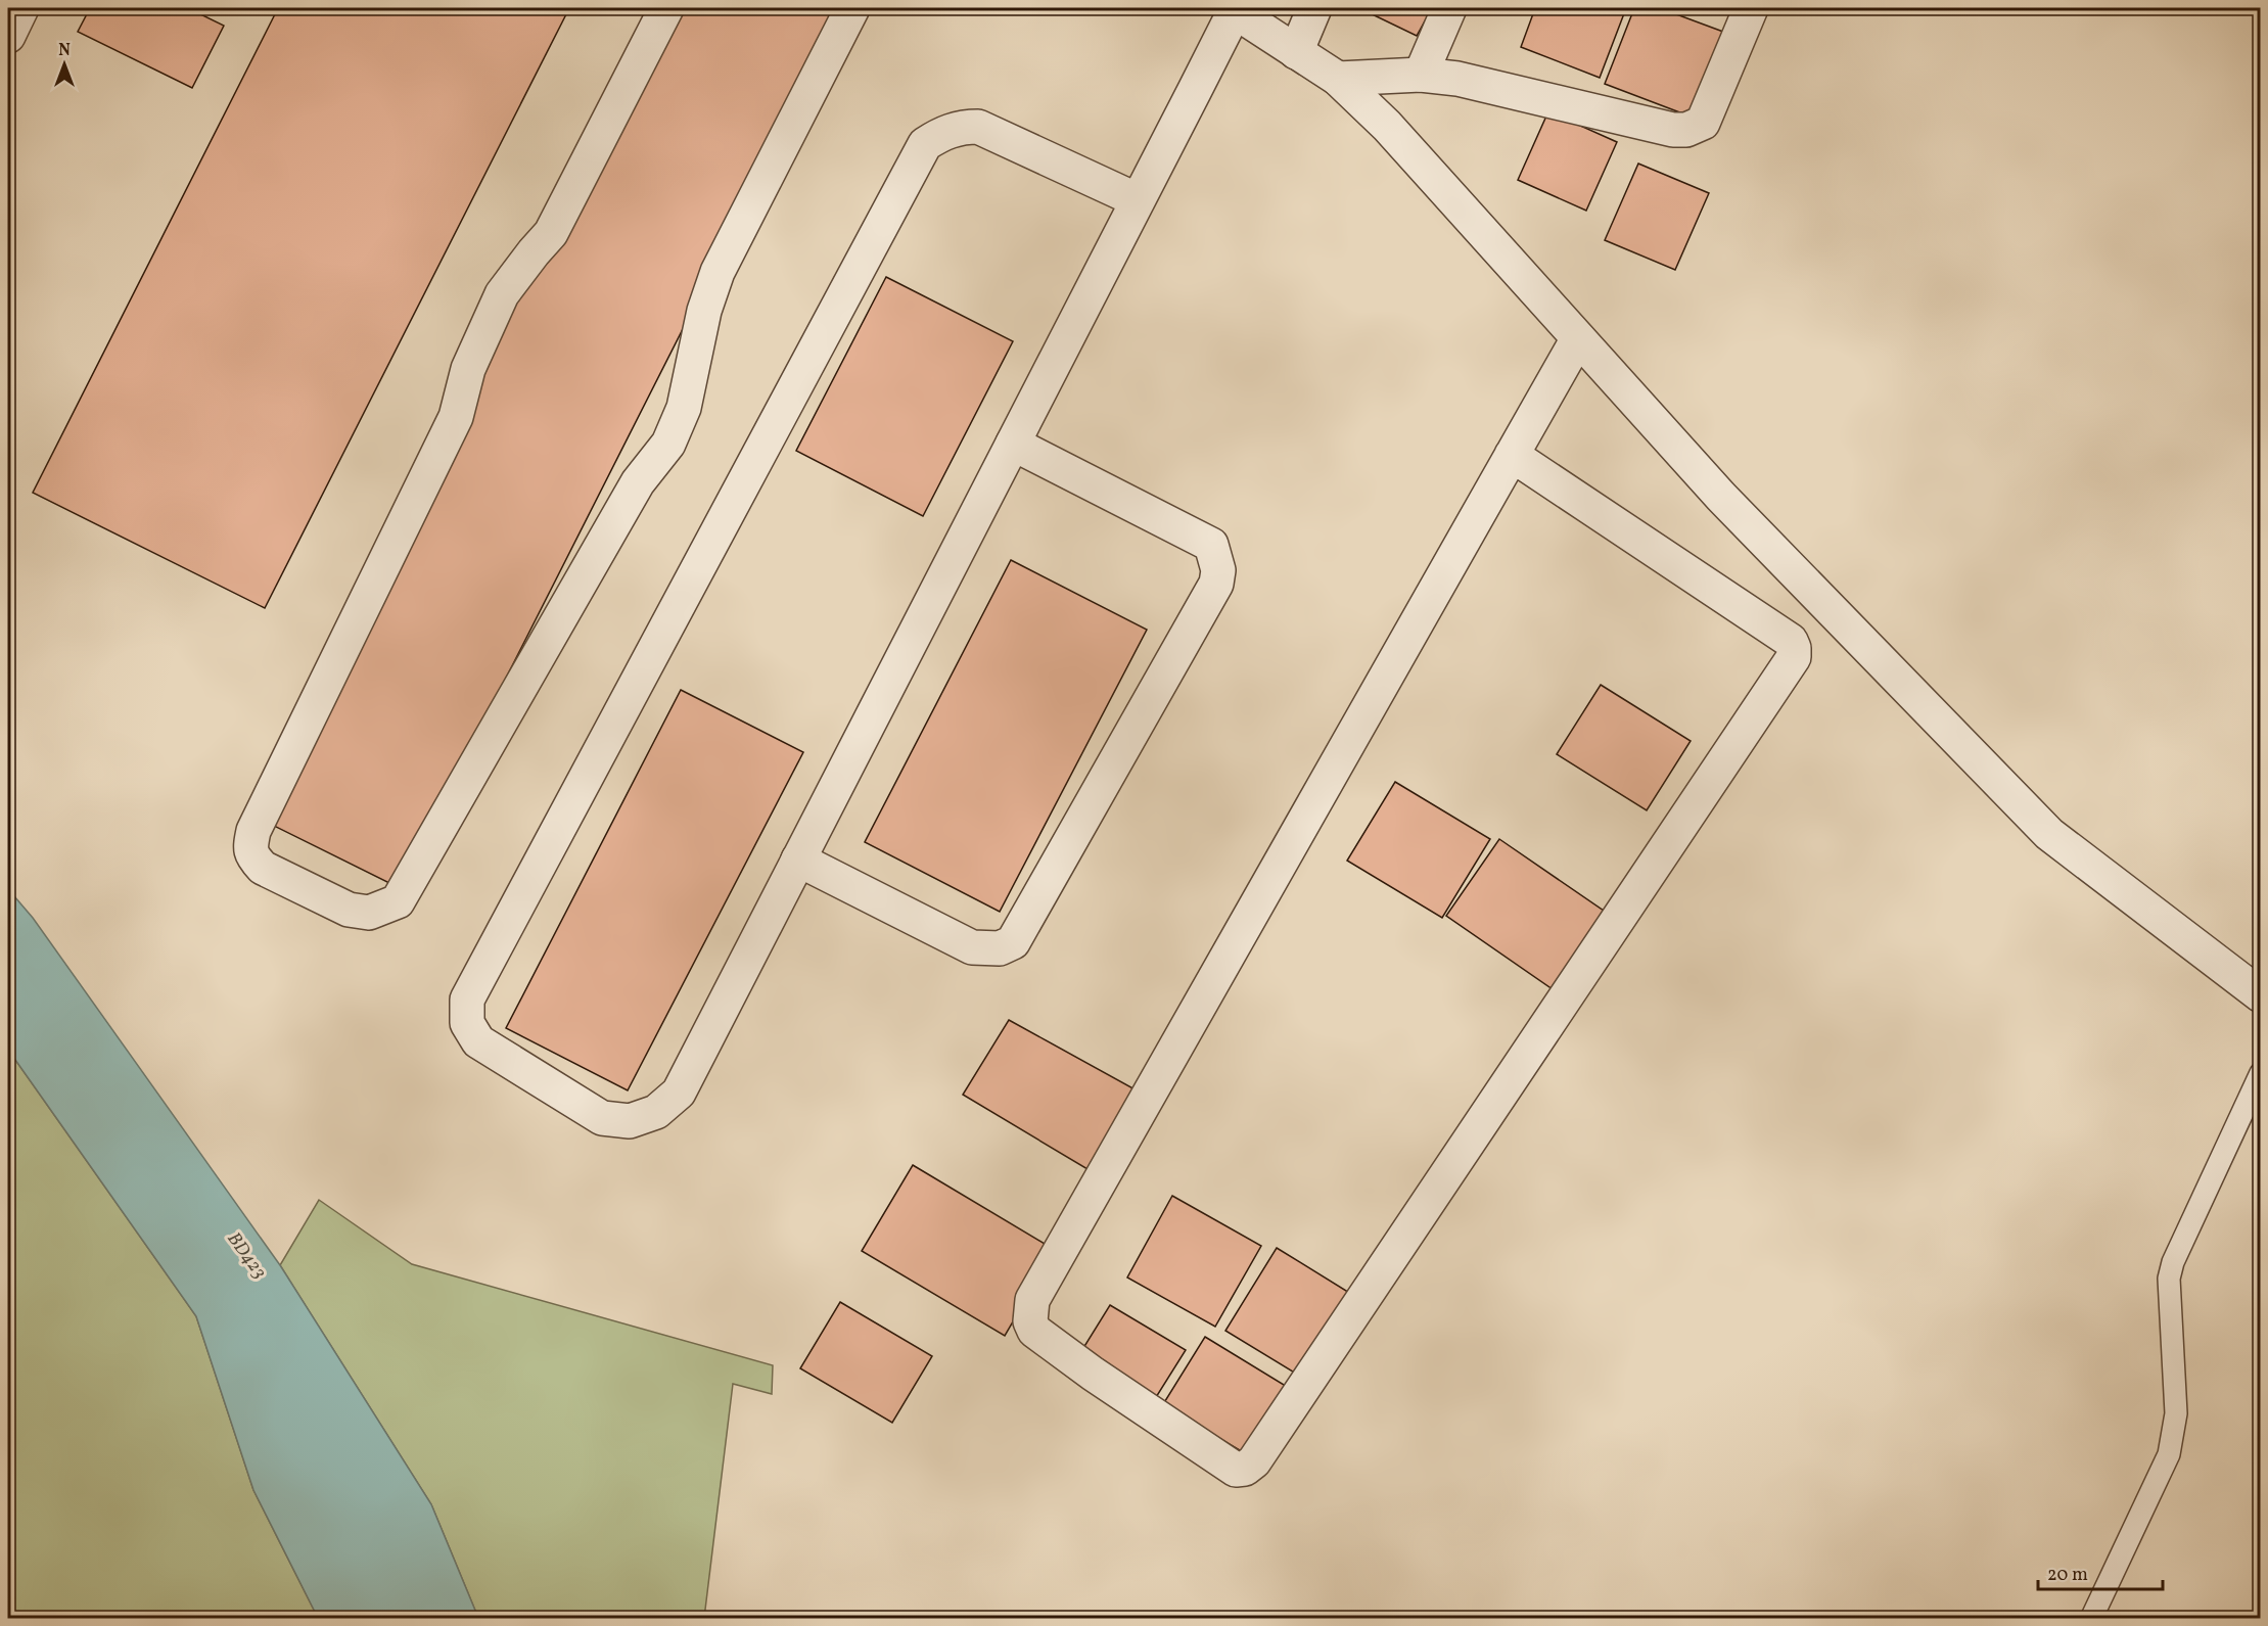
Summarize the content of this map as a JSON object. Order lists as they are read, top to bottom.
{
  "water": ["BD423"],
  "scale_bar": "20 m",
  "north": "top"
}
